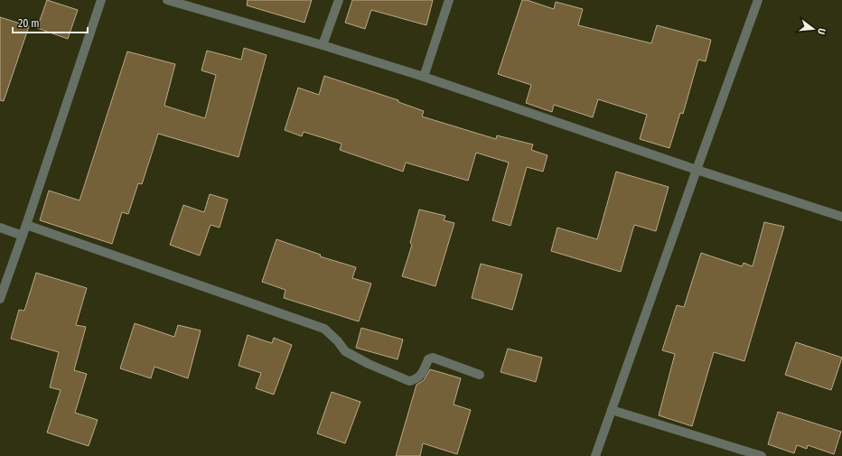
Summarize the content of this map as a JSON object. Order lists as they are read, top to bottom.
{
  "scale_bar": "20 m",
  "north": "right"
}
